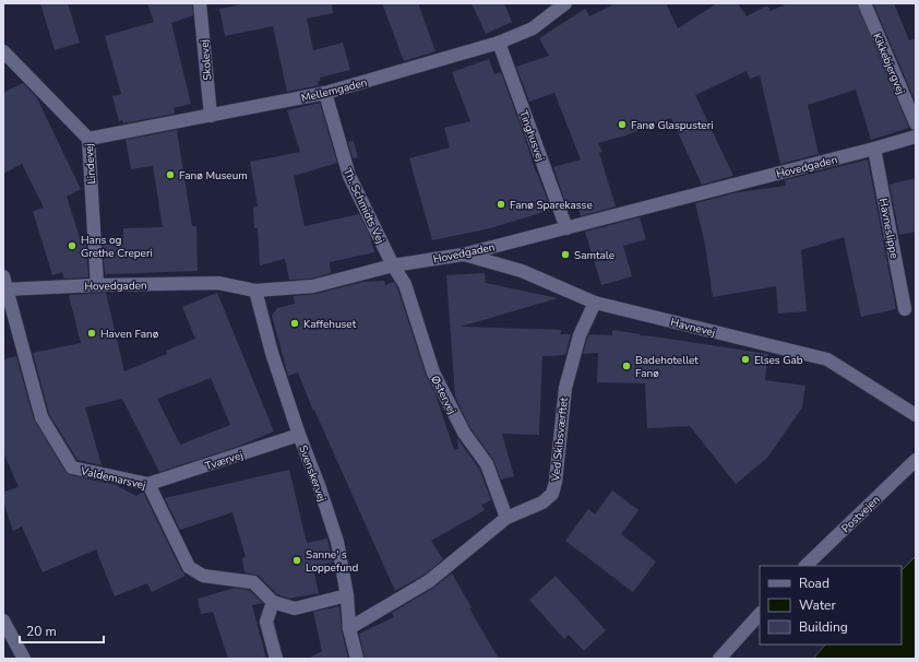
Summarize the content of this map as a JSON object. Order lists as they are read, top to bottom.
{
  "streets": {
    "street": [
      "Skolevej",
      "Kikkebjergvej",
      "Mellemgaden",
      "Tinghusvej",
      "Lindevej",
      "Hovedgaden",
      "Th. Schmidts Vej",
      "Havneslippe",
      "Havnevej",
      "Østervej",
      "Ved Skibsværftet",
      "Tværvej",
      "Svenskervej",
      "Valdemarsvej",
      "Postvejen"
    ]
  },
  "crossings": [
    ["Skolevej", "Mellemgaden"],
    ["Mellemgaden", "Tinghusvej"],
    ["Mellemgaden", "Lindevej"],
    ["Mellemgaden", "Th. Schmidts Vej"],
    ["Tinghusvej", "Hovedgaden"],
    ["Lindevej", "Hovedgaden"],
    ["Hovedgaden", "Th. Schmidts Vej"],
    ["Hovedgaden", "Havneslippe"],
    ["Hovedgaden", "Havnevej"],
    ["Hovedgaden", "Østervej"],
    ["Hovedgaden", "Svenskervej"],
    ["Hovedgaden", "Valdemarsvej"],
    ["Th. Schmidts Vej", "Østervej"],
    ["Havnevej", "Ved Skibsværftet"],
    ["Østervej", "Ved Skibsværftet"],
    ["Ved Skibsværftet", "Svenskervej"],
    ["Tværvej", "Svenskervej"],
    ["Tværvej", "Valdemarsvej"],
    ["Svenskervej", "Valdemarsvej"]
  ],
  "places": [
    "Fanø Glaspusteri",
    "Fanø Museum",
    "Fanø Sparekasse",
    "Hans og Grethe Creperi",
    "Samtale",
    "Kaffehuset",
    "Haven Fanø",
    "Elses Gab",
    "Badehotellet Fanø",
    "Sanne' s Loppefund"
  ],
  "legend": ["Road", "Water", "Building"],
  "scale_bar": "20 m"
}
